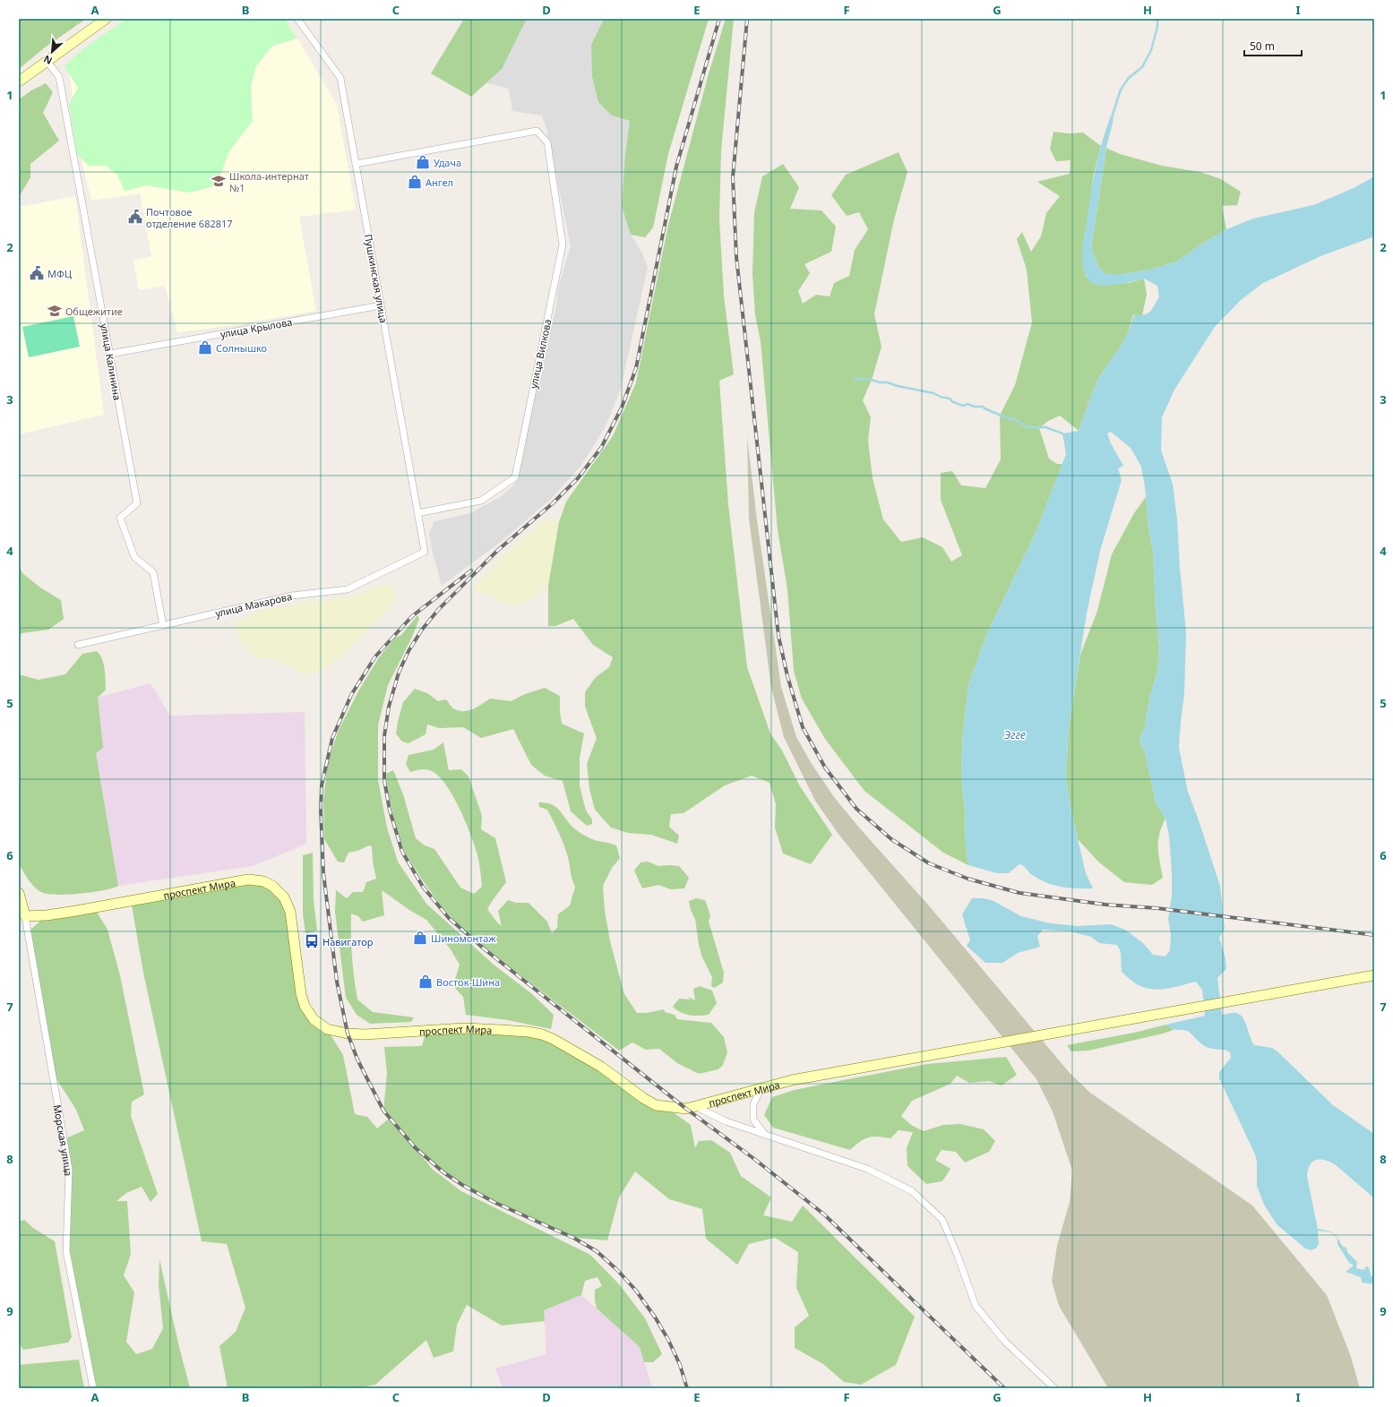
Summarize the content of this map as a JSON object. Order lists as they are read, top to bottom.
{
  "streets": {
    "main road": ["проспект Мира", "Морская улица"],
    "street": [
      "Пушкинская улица",
      "улица Крылова",
      "улица Вилкова",
      "улица Калинина",
      "улица Макарова"
    ]
  },
  "crossings": [
    ["Пушкинская улица", "улица Крылова"],
    ["Пушкинская улица", "улица Вилкова"],
    ["Пушкинская улица", "улица Макарова"],
    ["улица Крылова", "улица Калинина"],
    ["улица Калинина", "улица Макарова"],
    ["проспект Мира", "Морская улица"]
  ],
  "water": ["Эгге"],
  "places": {
    "shop": [
      "Удача",
      "Ангел",
      "Солнышко",
      "Шиномонтаж",
      "Восток-Шина"
    ],
    "school or university": ["Школа-интернат №1", "Общежитие"],
    "public building": ["Почтовое отделение 682817", "МФЦ"],
    "bus stop": ["Навигатор"]
  },
  "scale_bar": "50 m",
  "north": "bottom left",
  "grid": {
    "columns": [
      "A",
      "B",
      "C",
      "D",
      "E",
      "F",
      "G",
      "H",
      "I"
    ],
    "rows": [
      "1",
      "2",
      "3",
      "4",
      "5",
      "6",
      "7",
      "8",
      "9"
    ]
  }
}
